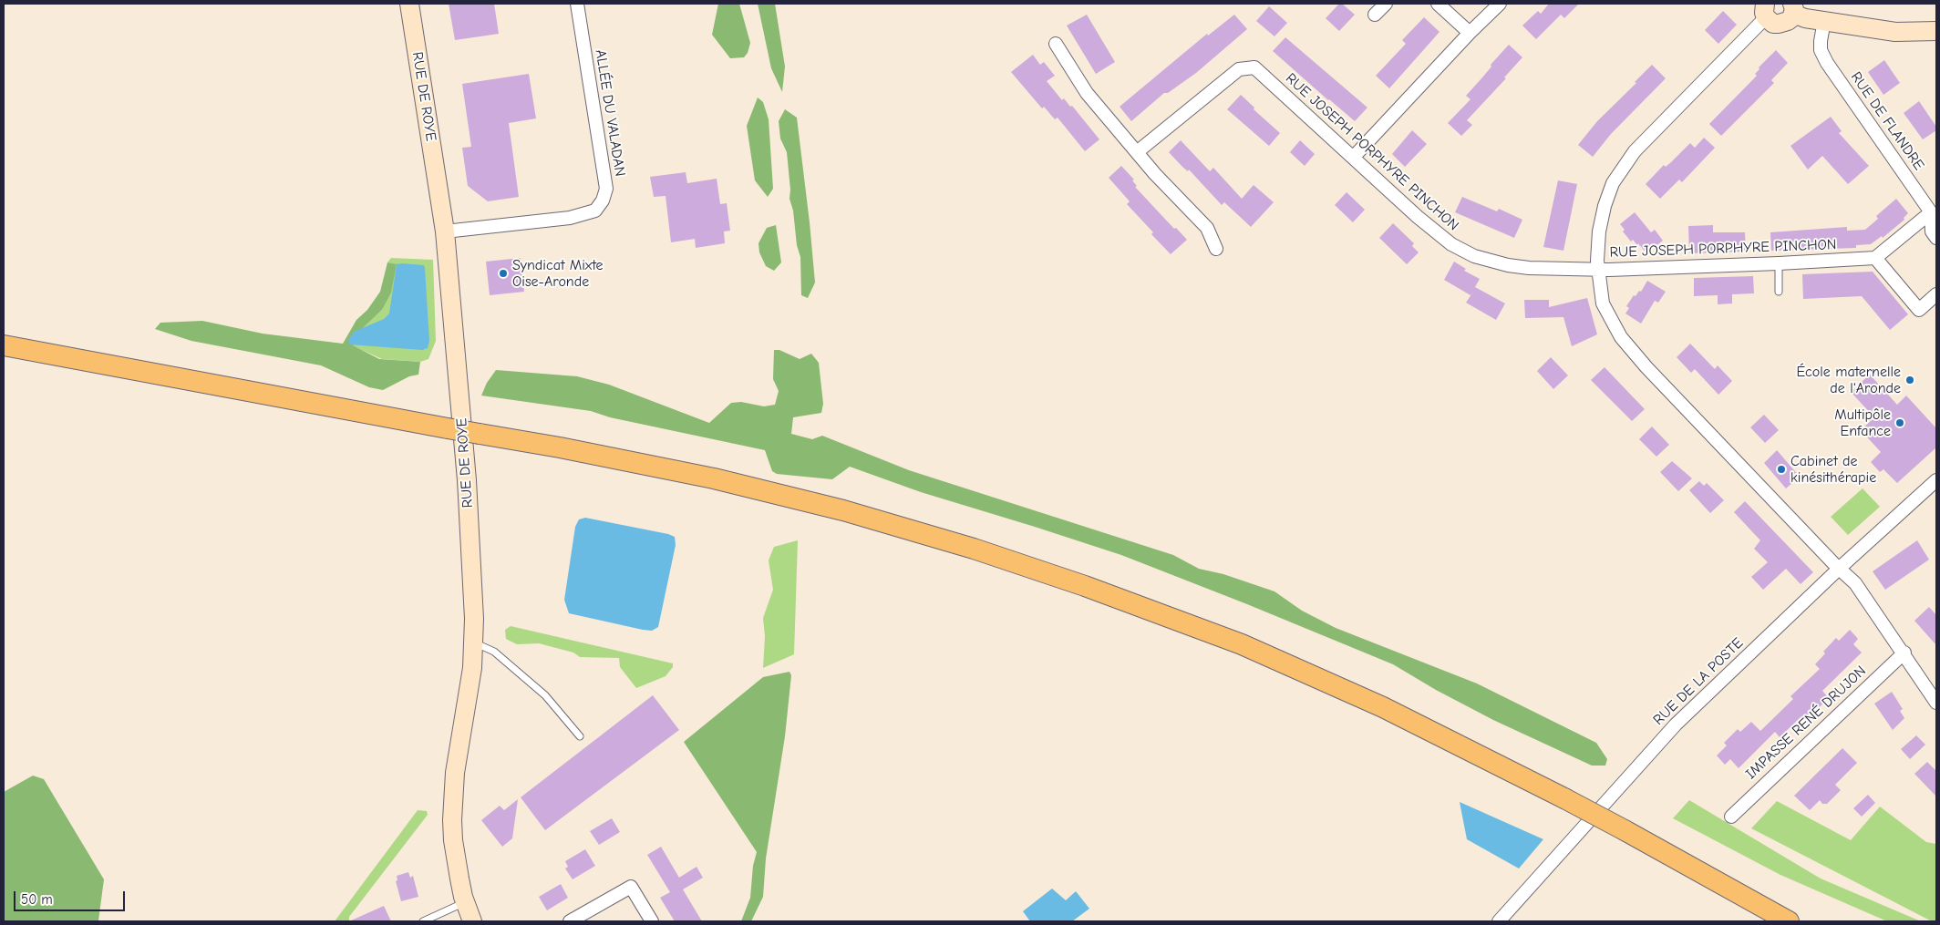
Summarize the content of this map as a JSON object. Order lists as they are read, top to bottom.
{
  "streets": {
    "main road": ["RUE DE ROYE"],
    "street": [
      "ALLÉE DU VALADAN",
      "RUE DE FLANDRE",
      "RUE JOSEPH PORPHYRE PINCHON",
      "RUE DE LA POSTE",
      "IMPASSE RENÉ DRUJON"
    ]
  },
  "crossings": [
    ["RUE DE ROYE", "ALLÉE DU VALADAN"]
  ],
  "places": [
    "Syndicat Mixte Oise-Aronde",
    "École maternelle de l'Aronde",
    "Multipôle Enfance",
    "Cabinet de kinésithérapie"
  ],
  "scale_bar": "50 m"
}
